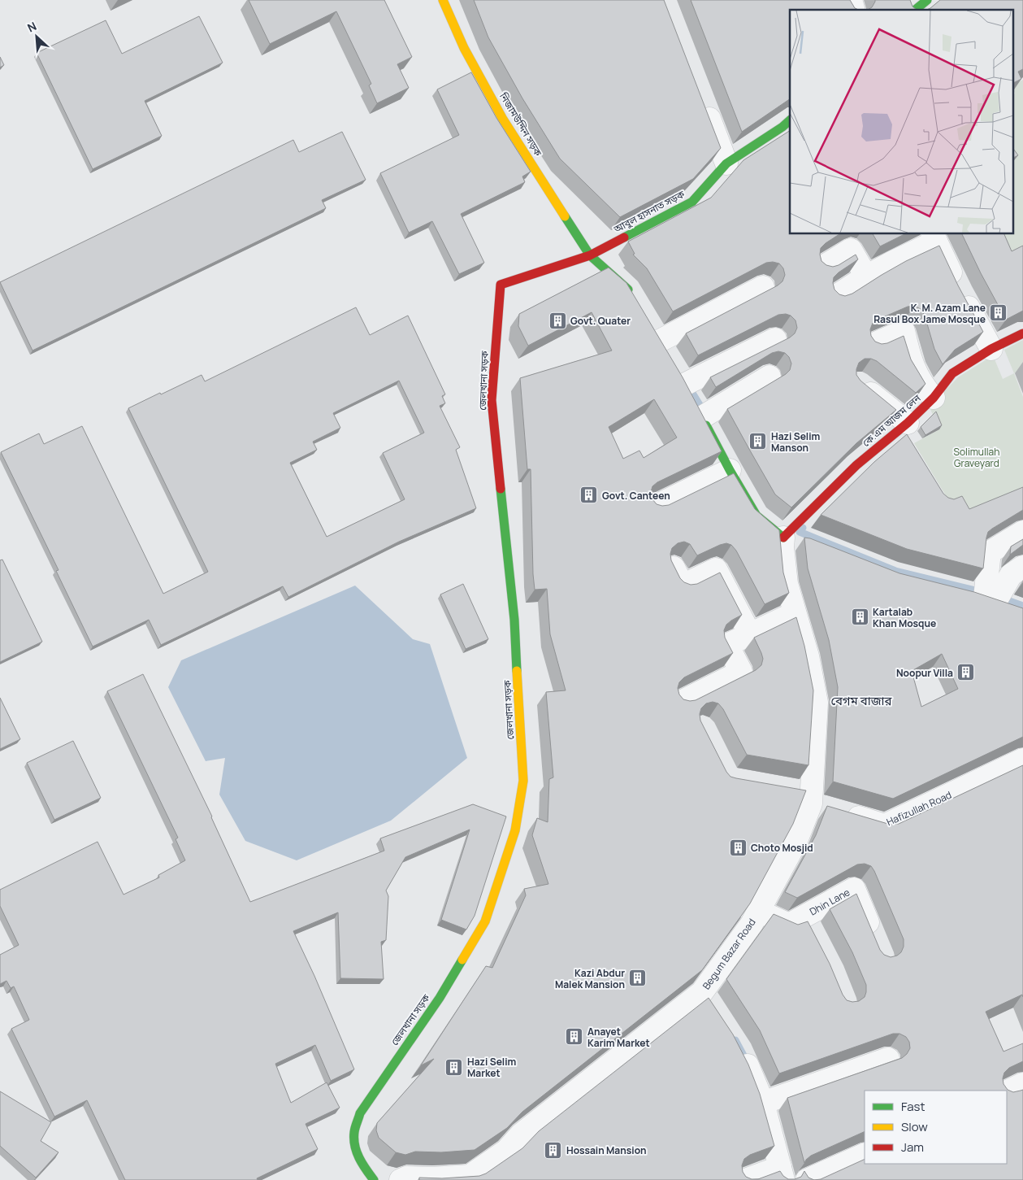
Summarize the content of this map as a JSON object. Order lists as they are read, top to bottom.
{
  "streets": {
    "street": [
      "নিজামউদ্দিন সড়ক",
      "আবুল হাসনাত সড়ক",
      "জেলখানা সড়ক",
      "কে.এম আজম লেন",
      "Hafizullah Road",
      "Dhin Lane",
      "Begum Bazar Road"
    ]
  },
  "crossings": [
    ["নিজামউদ্দিন সড়ক", "আবুল হাসনাত সড়ক"],
    ["নিজামউদ্দিন সড়ক", "জেলখানা সড়ক"],
    ["আবুল হাসনাত সড়ক", "জেলখানা সড়ক"],
    ["কে.এম আজম লেন", "Begum Bazar Road"],
    ["Hafizullah Road", "Begum Bazar Road"],
    ["Dhin Lane", "Begum Bazar Road"]
  ],
  "districts": ["বেগম বাজার"],
  "parks": ["Solimullah Graveyard"],
  "places": {
    "building": [
      "K. M. Azam Lane Rasul Box Jame Mosque",
      "Govt. Quater",
      "Hazi Selim Manson",
      "Govt. Canteen",
      "Kartalab Khan Mosque",
      "Noopur Villa",
      "Choto Mosjid",
      "Kazi Abdur Malek Mansion",
      "Anayet Karim Market",
      "Hazi Selim Market",
      "Hossain Mansion"
    ]
  },
  "legend": ["Fast", "Slow", "Jam"],
  "north": "top left"
}
